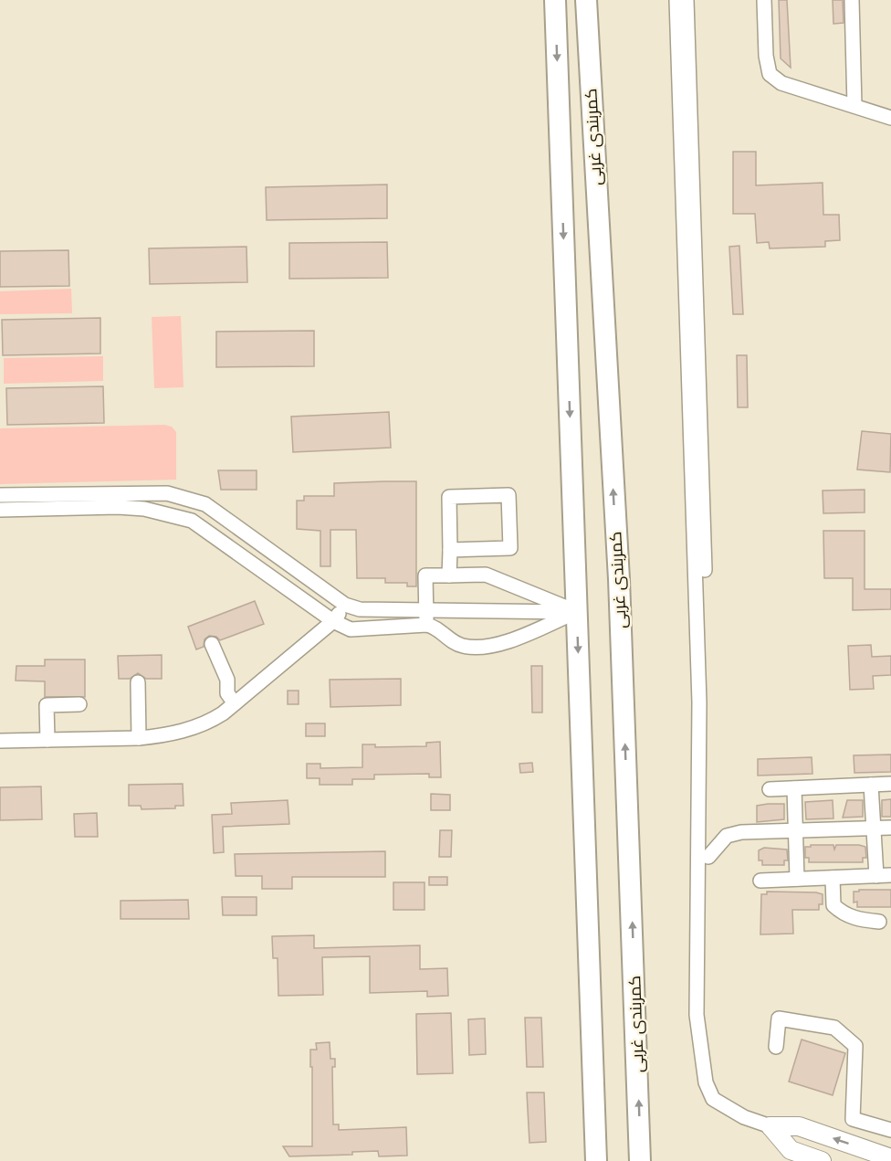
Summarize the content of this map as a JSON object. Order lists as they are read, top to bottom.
{
  "streets": {
    "highway": ["کمربندی غربی"]
  }
}
